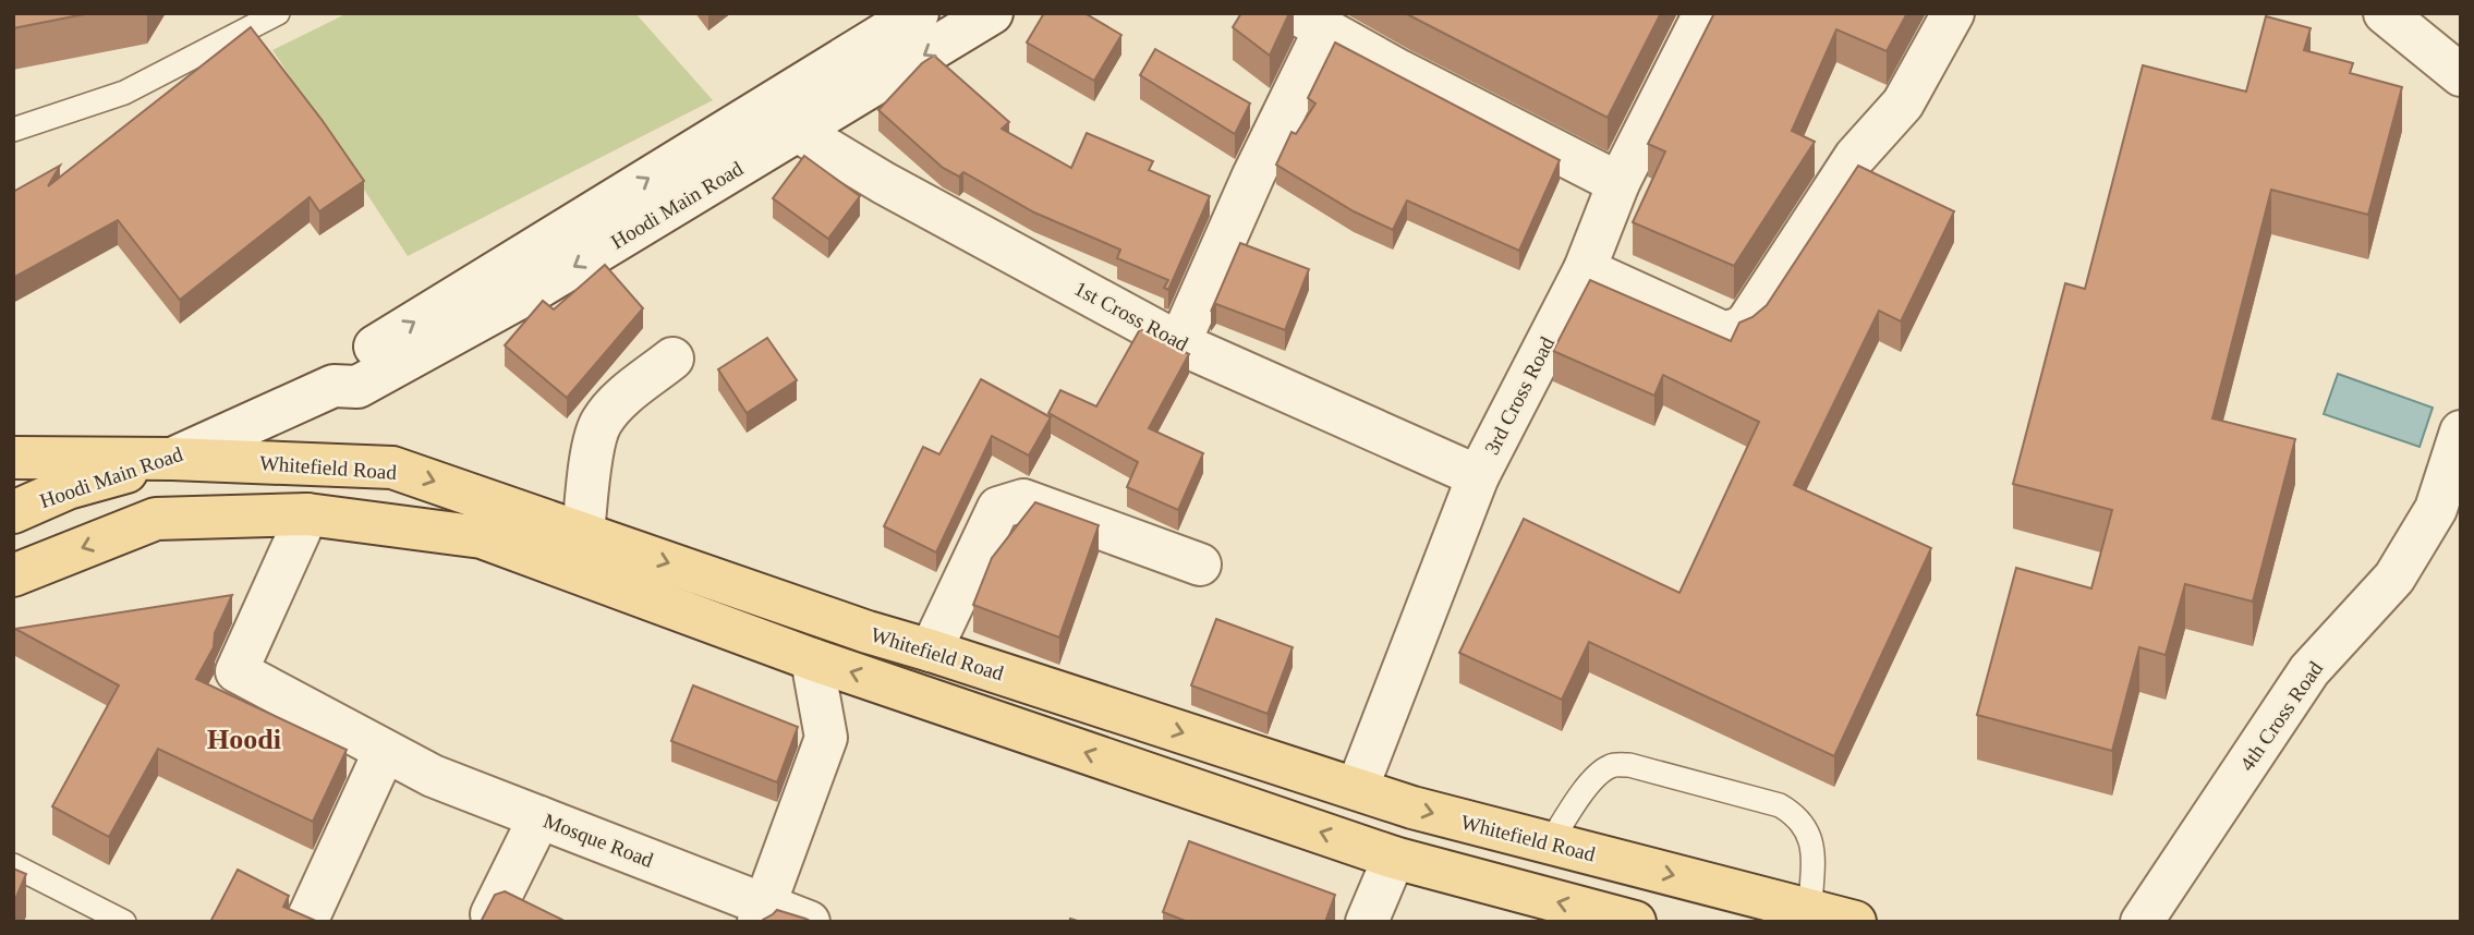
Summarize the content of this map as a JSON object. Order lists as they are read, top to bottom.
{
  "streets": {
    "main road": ["Hoodi Main Road", "Whitefield Road"],
    "street": [
      "1st Cross Road",
      "3rd Cross Road",
      "4th Cross Road",
      "Mosque Road"
    ]
  },
  "crossings": [
    ["Hoodi Main Road", "1st Cross Road"],
    ["Hoodi Main Road", "Whitefield Road"],
    ["1st Cross Road", "3rd Cross Road"],
    ["3rd Cross Road", "Whitefield Road"],
    ["Whitefield Road", "Mosque Road"]
  ],
  "districts": ["Hoodi"]
}
